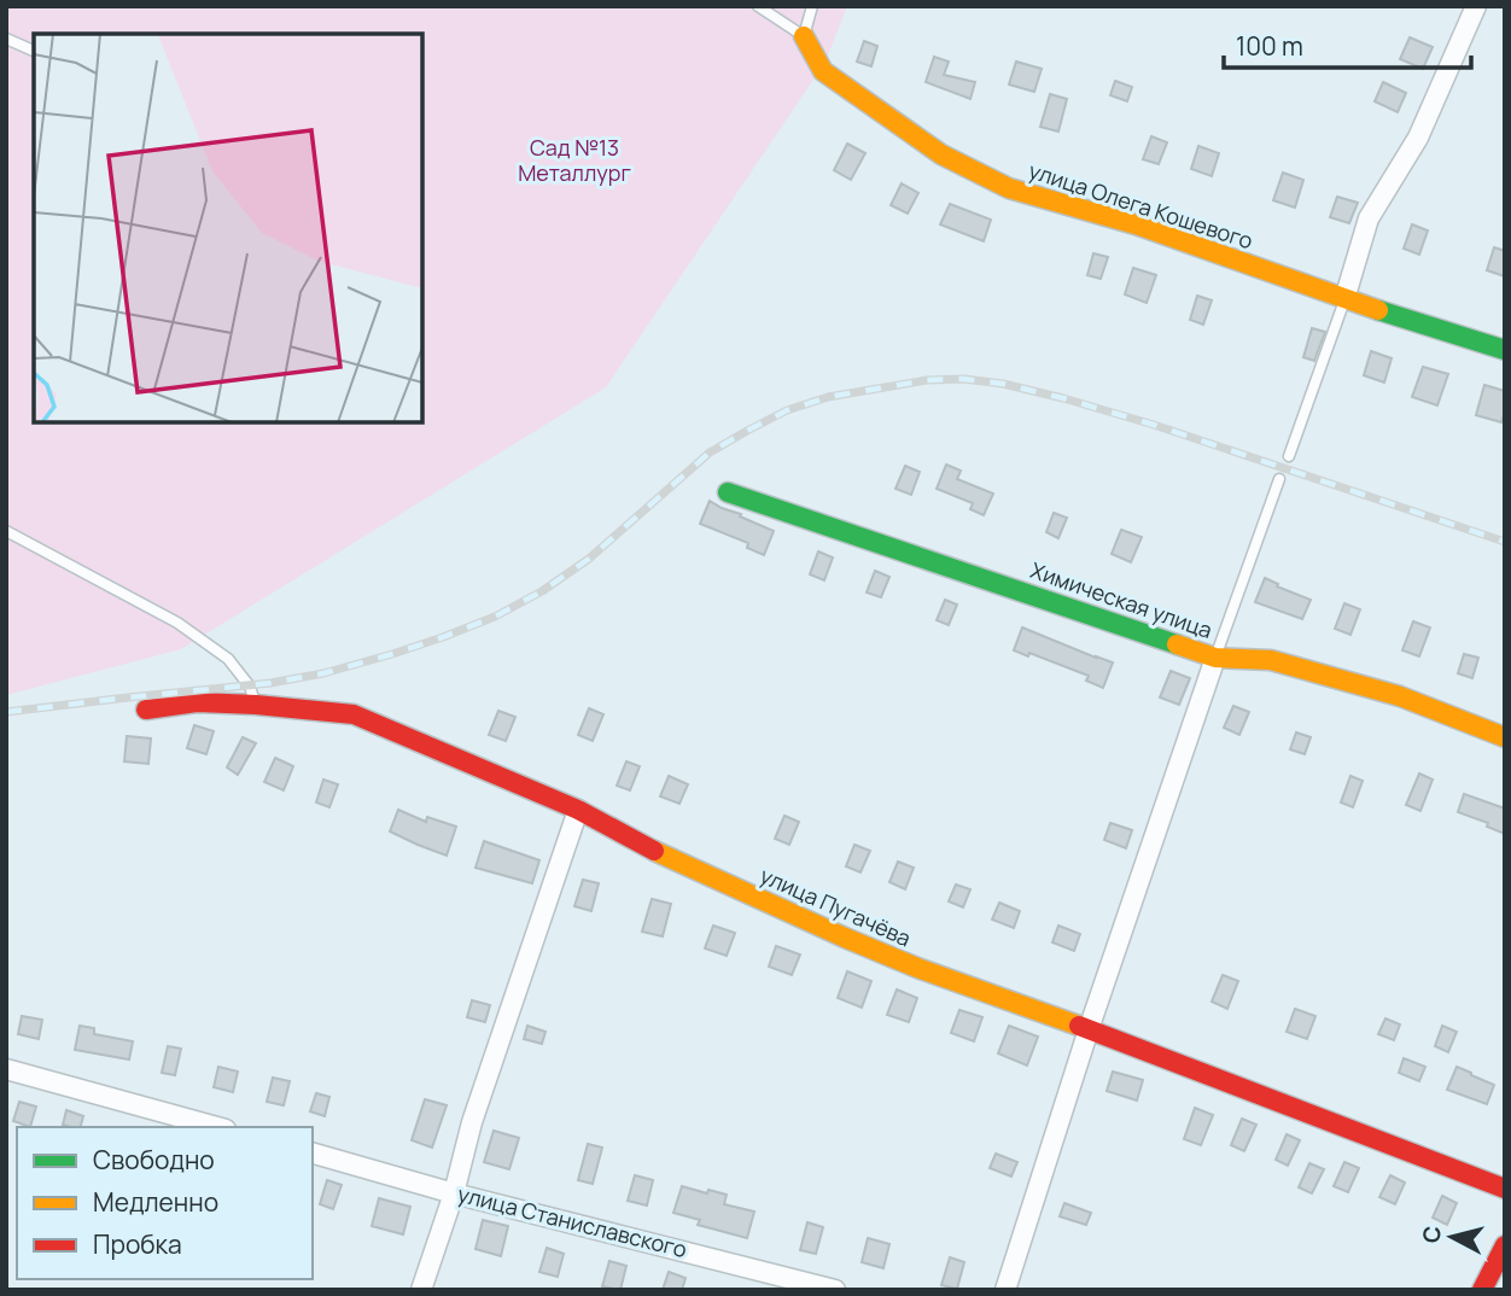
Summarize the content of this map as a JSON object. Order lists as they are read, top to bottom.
{
  "streets": {
    "street": [
      "улица Олега Кошевого",
      "Химическая улица",
      "улица Пугачёва",
      "улица Станиславского"
    ]
  },
  "parks": ["Сад №13 Металлург"],
  "legend": ["Свободно", "Медленно", "Пробка"],
  "scale_bar": "100 m",
  "north": "left"
}
